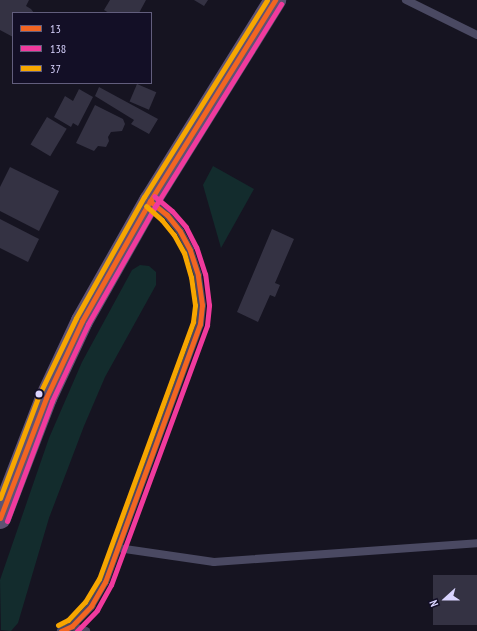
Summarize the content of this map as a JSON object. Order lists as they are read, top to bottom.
{
  "lines": ["transit line 13", "transit line 37", "transit line 138"],
  "legend": ["13", "138", "37"],
  "north": "left"
}
